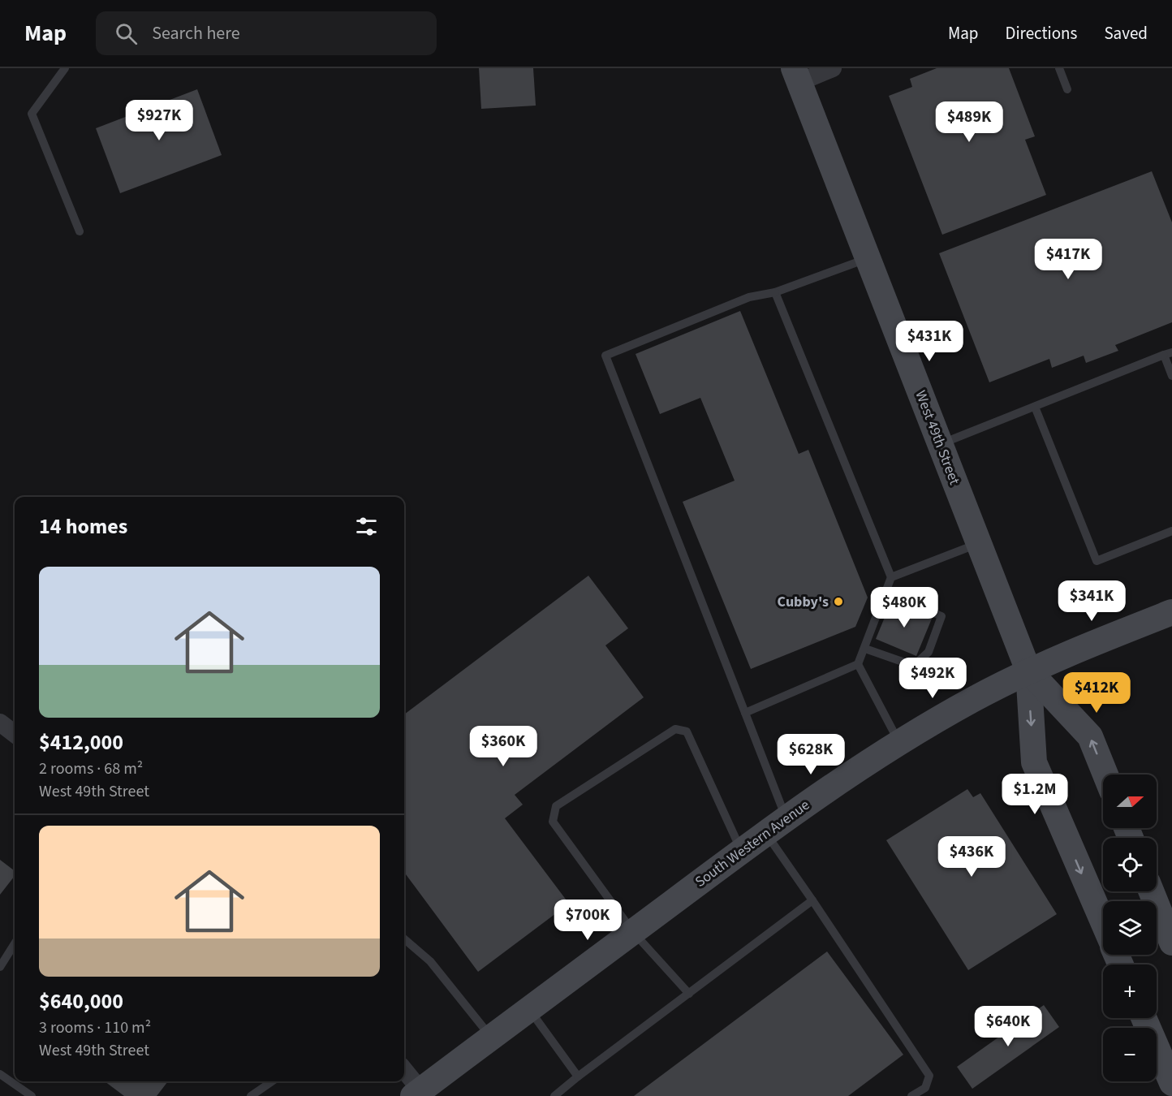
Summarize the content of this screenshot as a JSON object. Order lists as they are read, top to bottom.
{
  "streets": {
    "main road": ["West 49th Street", "South Western Avenue"]
  },
  "crossings": [
    ["West 49th Street", "South Western Avenue"]
  ],
  "places": ["Cubby's"],
  "north": "right",
  "page": {
    "header": "Map",
    "search": "Search here",
    "nav": ["Map", "Directions", "Saved"],
    "price": [
      "$927K",
      "$489K",
      "$417K",
      "$431K",
      "$341K",
      "$480K",
      "$492K",
      "$412K",
      "$360K",
      "$628K",
      "$1.2M",
      "$436K",
      "$700K",
      "$640K"
    ],
    "heading": "14 homes",
    "list": [
      {
        "name": "$412,000",
        "note": "2 rooms · 68 m² · West 49th Street"
      },
      {
        "name": "$640,000",
        "note": "3 rooms · 110 m² · West 49th Street"
      }
    ],
    "map_buttons": ["+", "−"]
  }
}
